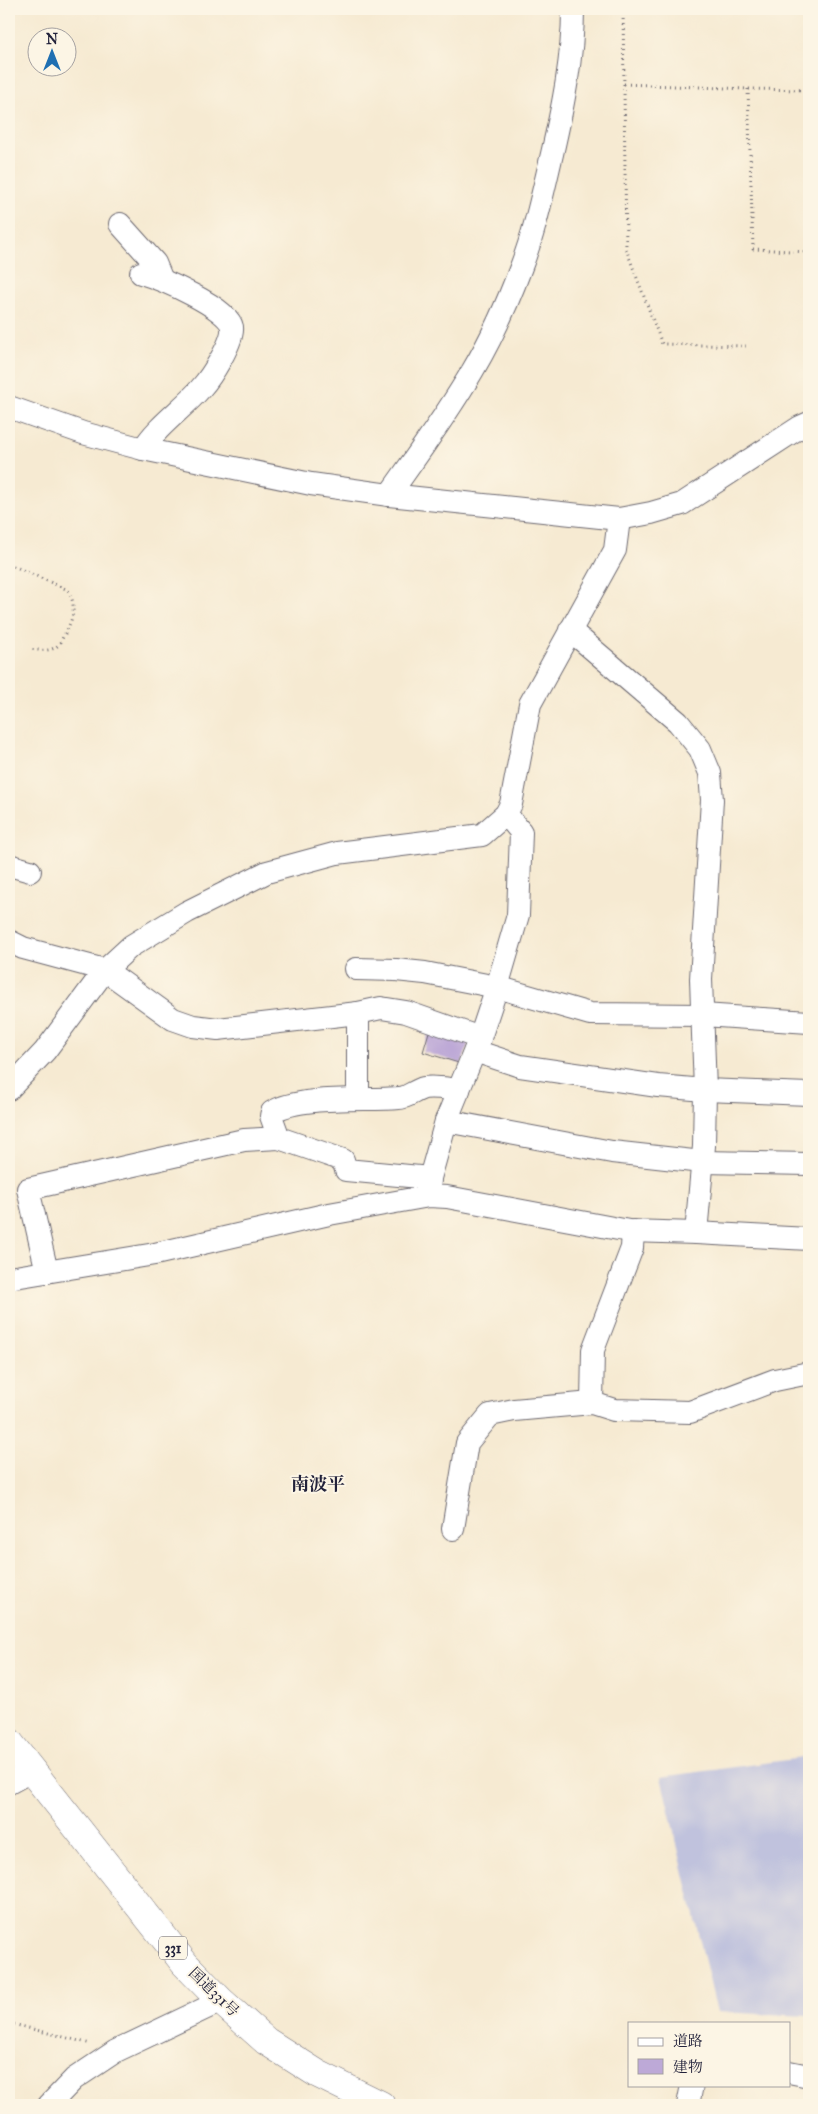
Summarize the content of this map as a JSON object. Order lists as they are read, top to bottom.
{
  "streets": {
    "highway": ["331", "国道331号"]
  },
  "districts": ["南波平"],
  "legend": ["道路", "建物"],
  "north": "top"
}
